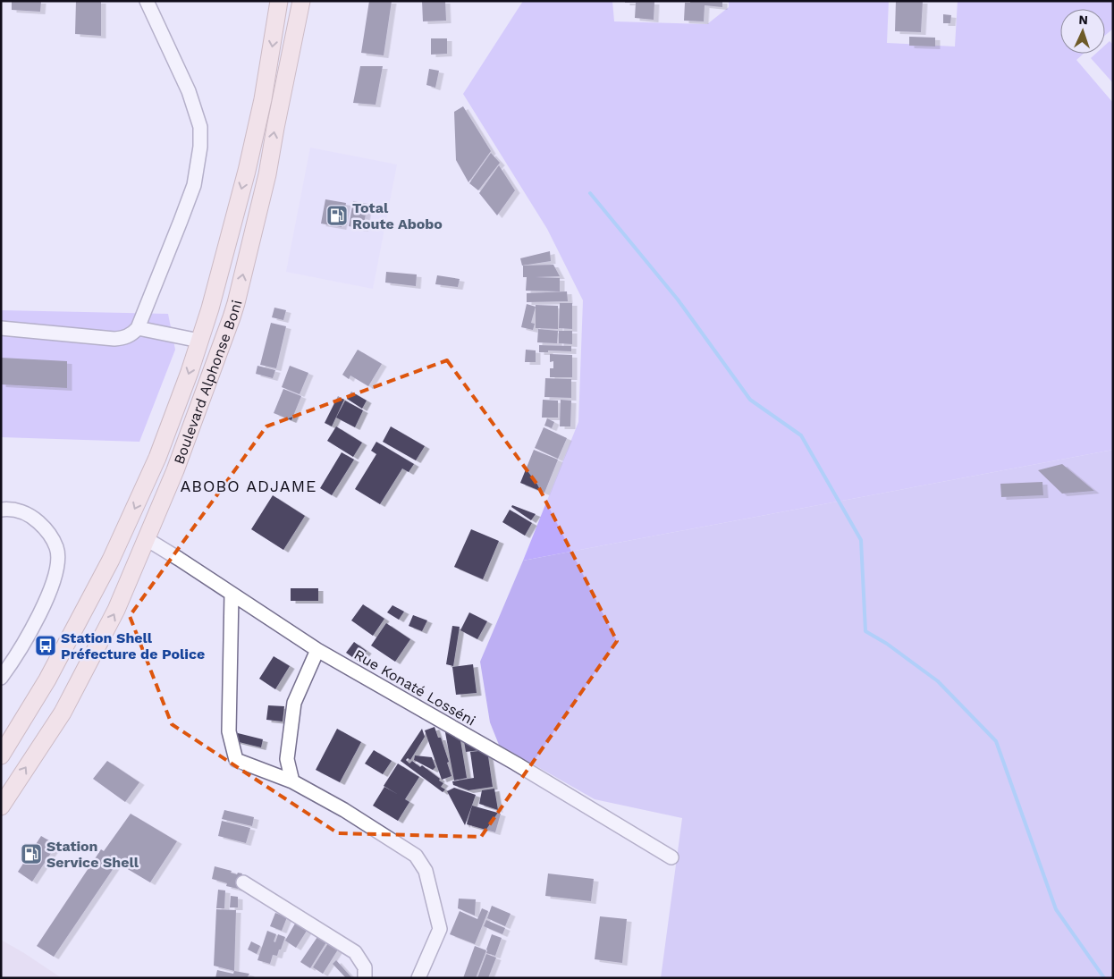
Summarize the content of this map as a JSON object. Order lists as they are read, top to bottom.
{
  "streets": {
    "main road": ["Boulevard Alphonse Boni"],
    "street": ["Rue Konaté Losséni"]
  },
  "crossings": [
    ["Boulevard Alphonse Boni", "Rue Konaté Losséni"]
  ],
  "districts": ["ABOBO ADJAME"],
  "places": {
    "fuel station": ["Total Route Abobo", "Station Service Shell"],
    "bus stop": ["Station Shell Préfecture de Police"]
  },
  "north": "top"
}
